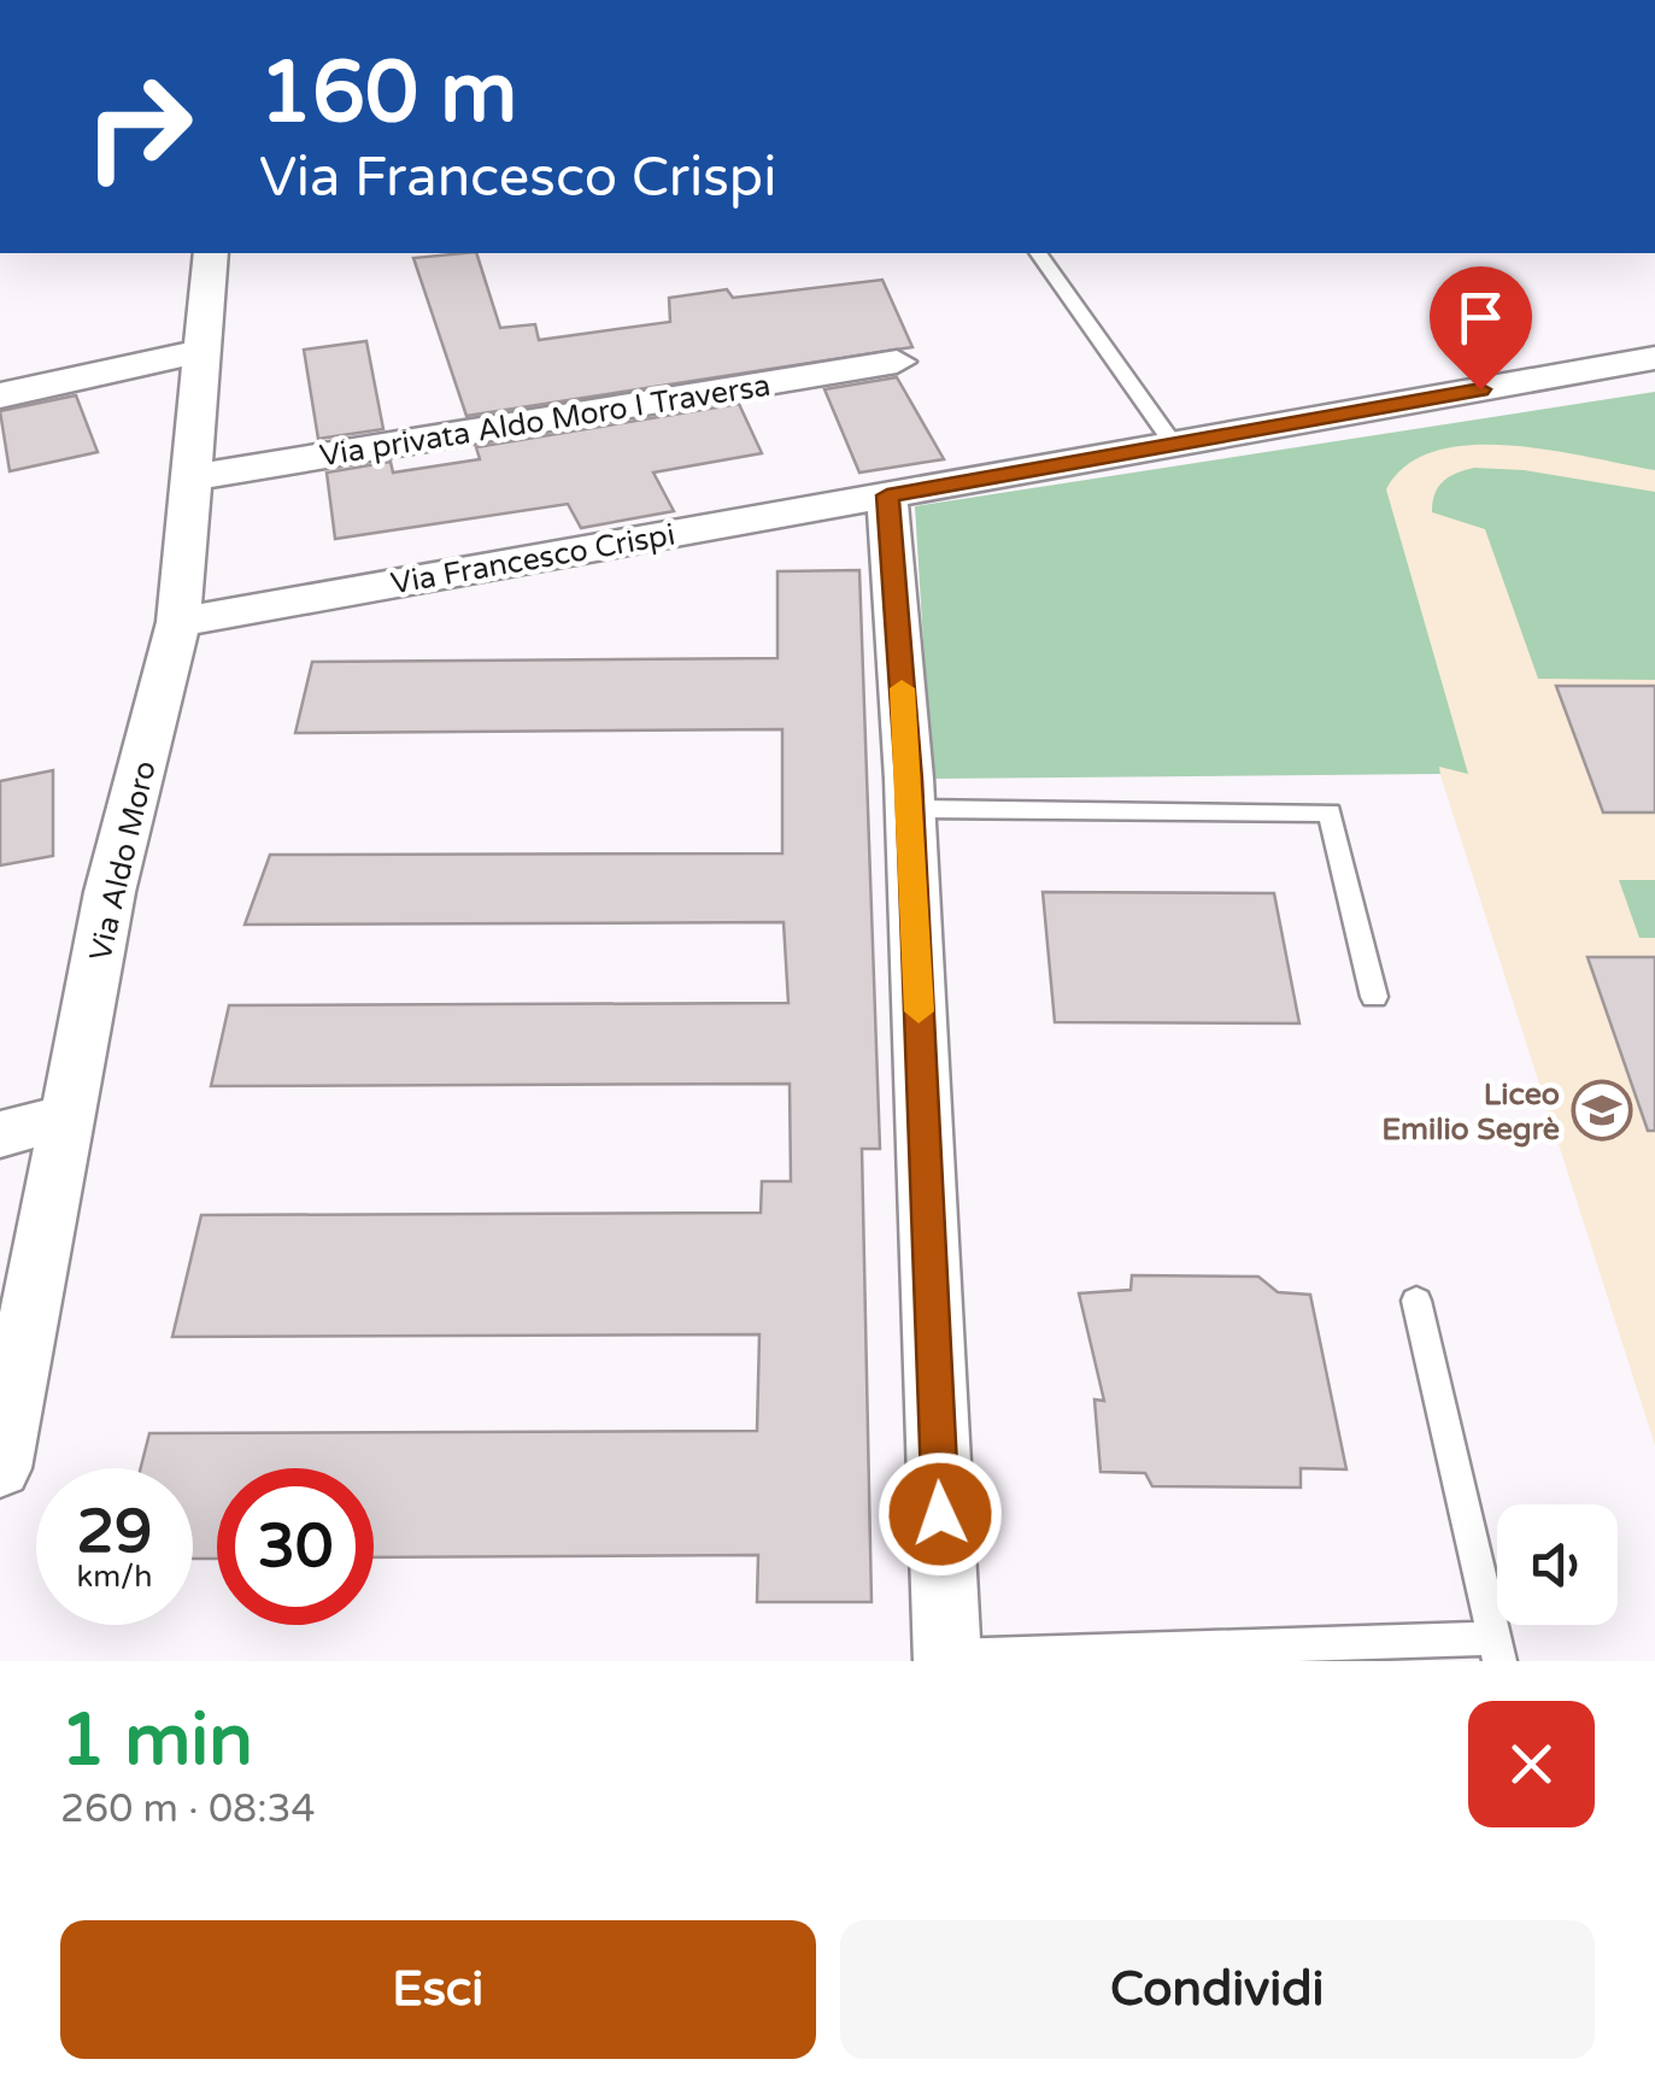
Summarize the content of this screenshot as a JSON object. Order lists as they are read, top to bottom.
{
  "streets": {
    "street": ["Via privata Aldo Moro I Traversa", "Via Francesco Crispi", "Via Aldo Moro"]
  },
  "crossings": [
    ["Via privata Aldo Moro I Traversa", "Via Aldo Moro"],
    ["Via Francesco Crispi", "Via Aldo Moro"]
  ],
  "places": {
    "school or university": ["Liceo Emilio Segrè"]
  },
  "page": {
    "turn": ["160 m", "Via Francesco Crispi"],
    "speed": "29 km/h",
    "limit": "30",
    "heading": ["1 min", "260 m · 08:34"],
    "buttons": ["Esci", "Condividi"]
  }
}
